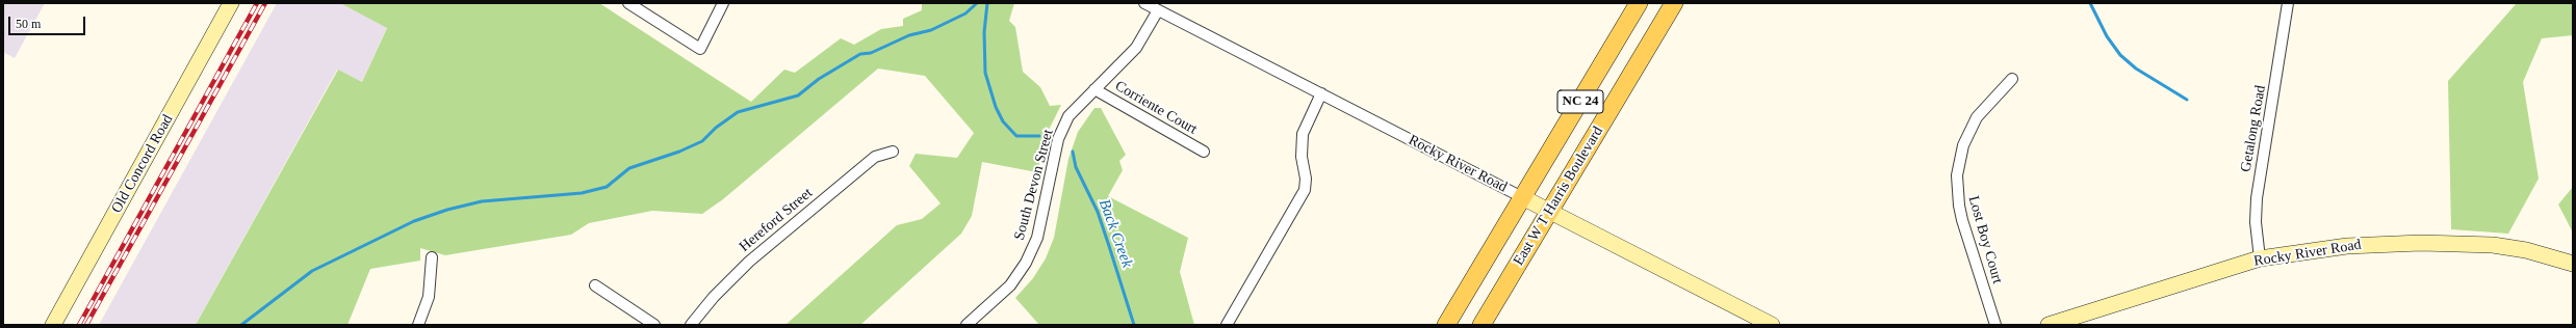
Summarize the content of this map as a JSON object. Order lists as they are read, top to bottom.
{
  "streets": {
    "main road": ["NC 24", "East W T Harris Boulevard"],
    "street": [
      "Corriente Court",
      "Getalong Road",
      "Old Concord Road",
      "Rocky River Road",
      "South Devon Street",
      "Hereford Street",
      "Lost Boy Court"
    ]
  },
  "crossings": [
    ["Corriente Court", "South Devon Street"],
    ["Getalong Road", "Rocky River Road"],
    ["Rocky River Road", "South Devon Street"],
    ["Rocky River Road", "East W T Harris Boulevard"]
  ],
  "water": ["Back Creek"],
  "scale_bar": "50 m"
}
